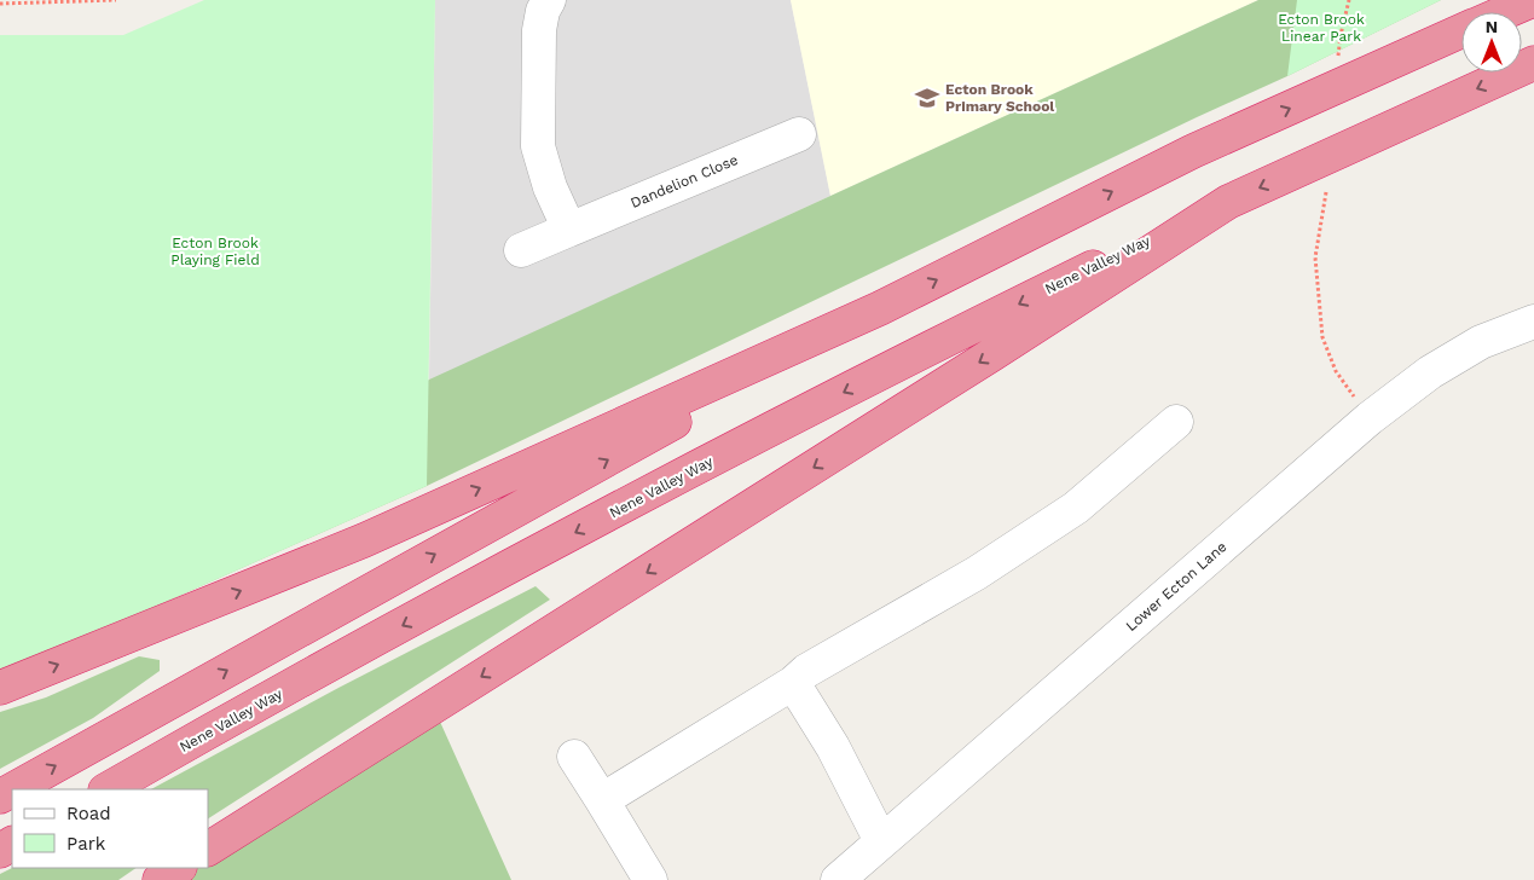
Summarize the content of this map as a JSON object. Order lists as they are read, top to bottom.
{
  "streets": {
    "highway": ["Nene Valley Way"],
    "street": ["Dandelion Close", "Lower Ecton Lane"]
  },
  "parks": ["Ecton Brook Linear Park", "Ecton Brook Playing Field"],
  "places": {
    "school or university": ["Ecton Brook Primary School"]
  },
  "legend": ["Road", "Park"],
  "north": "top"
}
